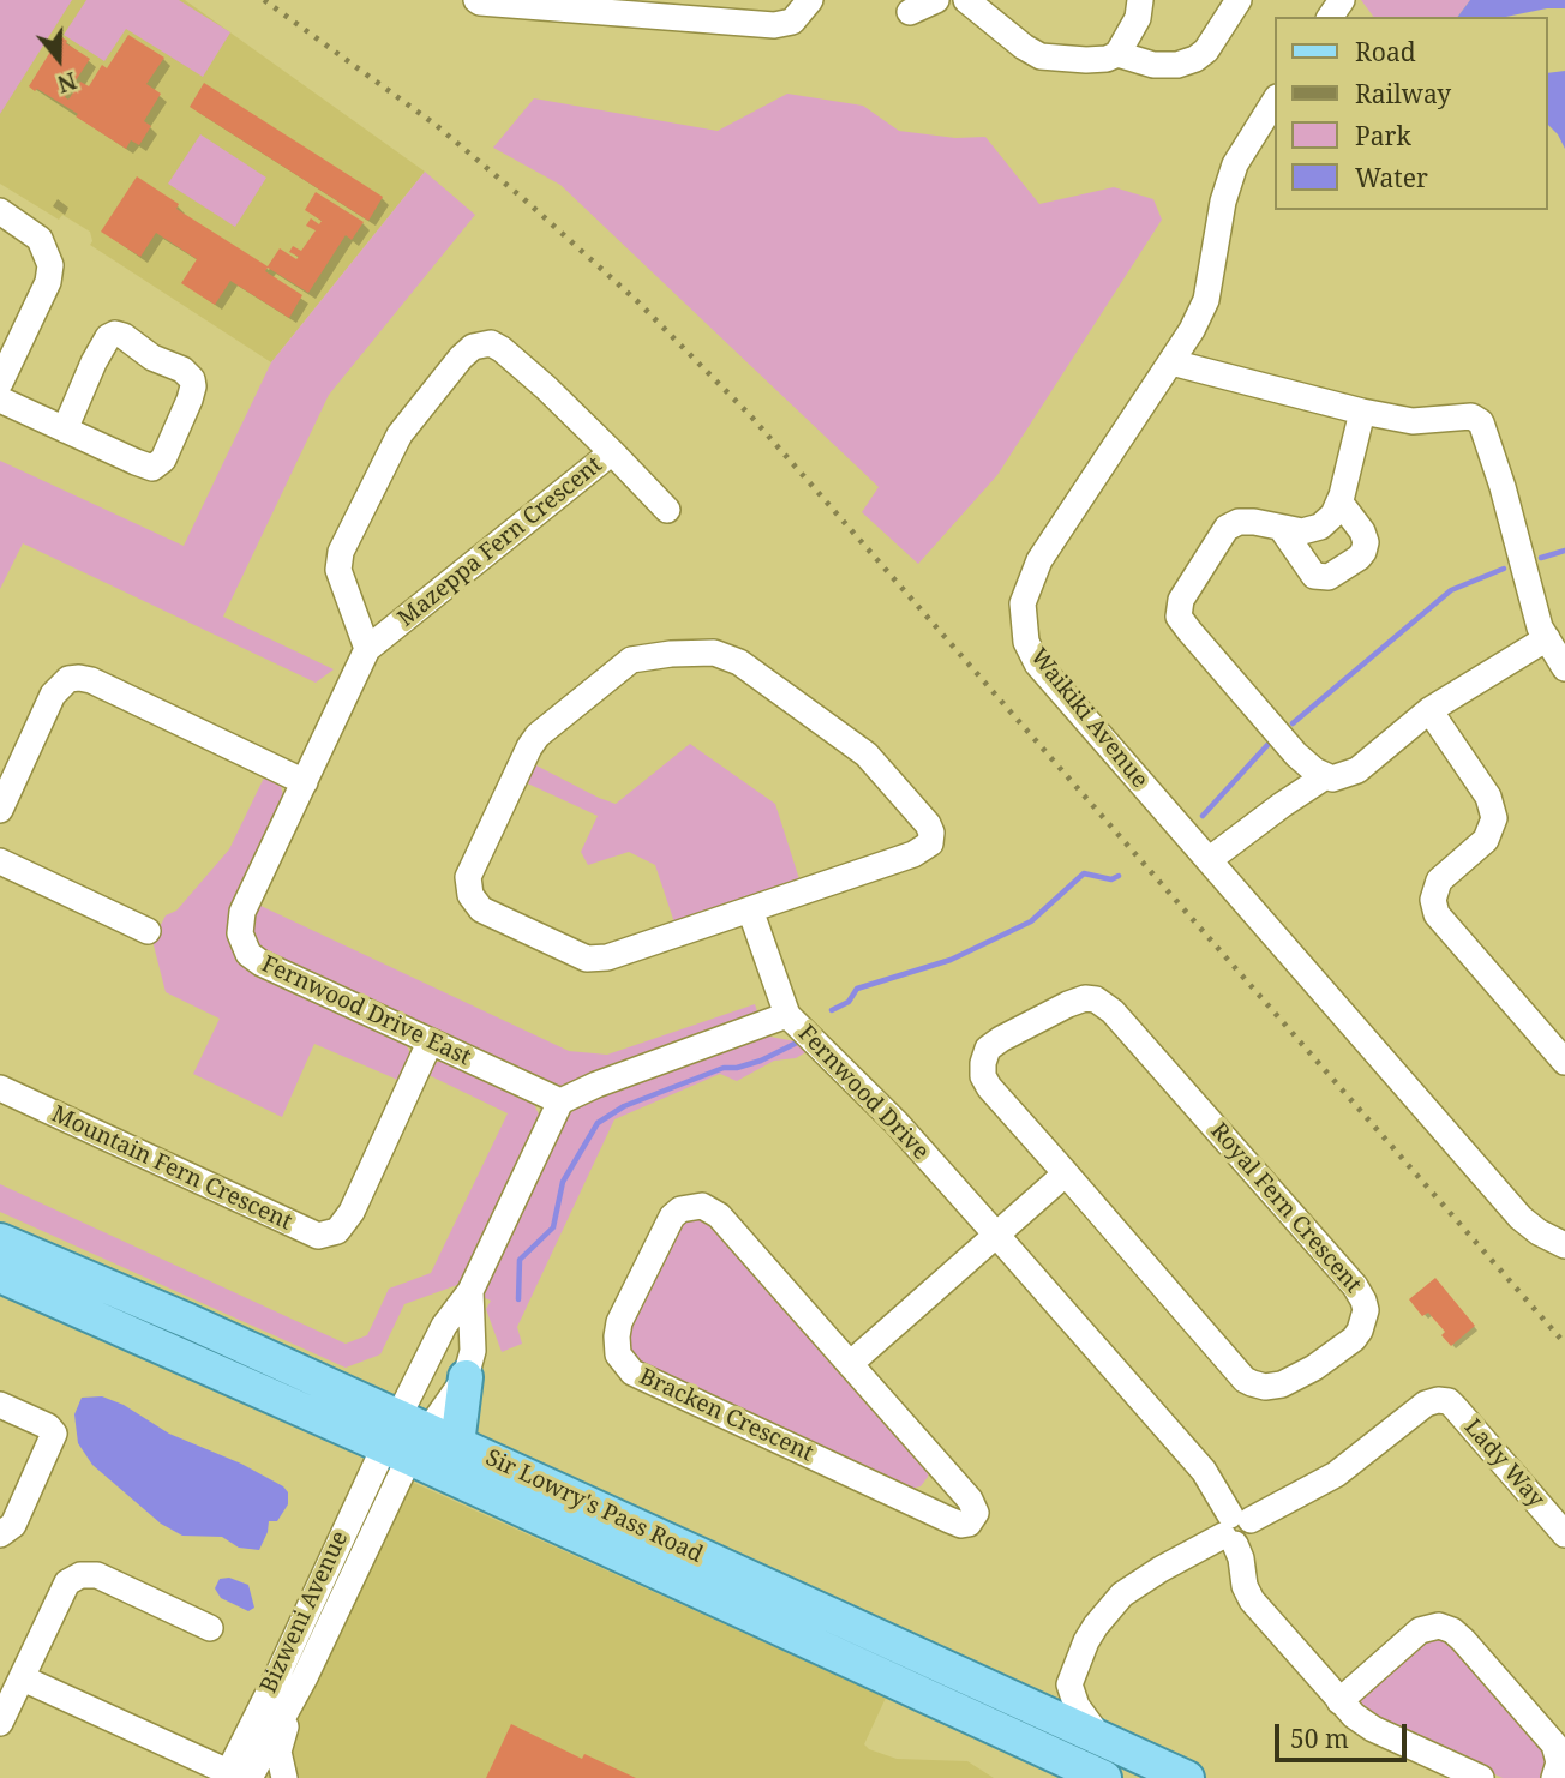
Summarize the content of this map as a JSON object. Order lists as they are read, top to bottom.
{
  "streets": {
    "main road": ["Sir Lowry's Pass Road"],
    "street": [
      "Mazeppa Fern Crescent",
      "Waikiki Avenue",
      "Fernwood Drive East",
      "Fernwood Drive",
      "Mountain Fern Crescent",
      "Royal Fern Crescent",
      "Bracken Crescent",
      "Lady Way",
      "Bizweni Avenue"
    ]
  },
  "crossings": [
    ["Mazeppa Fern Crescent", "Fernwood Drive East"],
    ["Fernwood Drive East", "Fernwood Drive"],
    ["Fernwood Drive East", "Mountain Fern Crescent"],
    ["Fernwood Drive", "Lady Way"],
    ["Sir Lowry's Pass Road", "Bizweni Avenue"]
  ],
  "legend": [
    "Road",
    "Railway",
    "Park",
    "Water"
  ],
  "scale_bar": "50 m",
  "north": "bottom"
}
